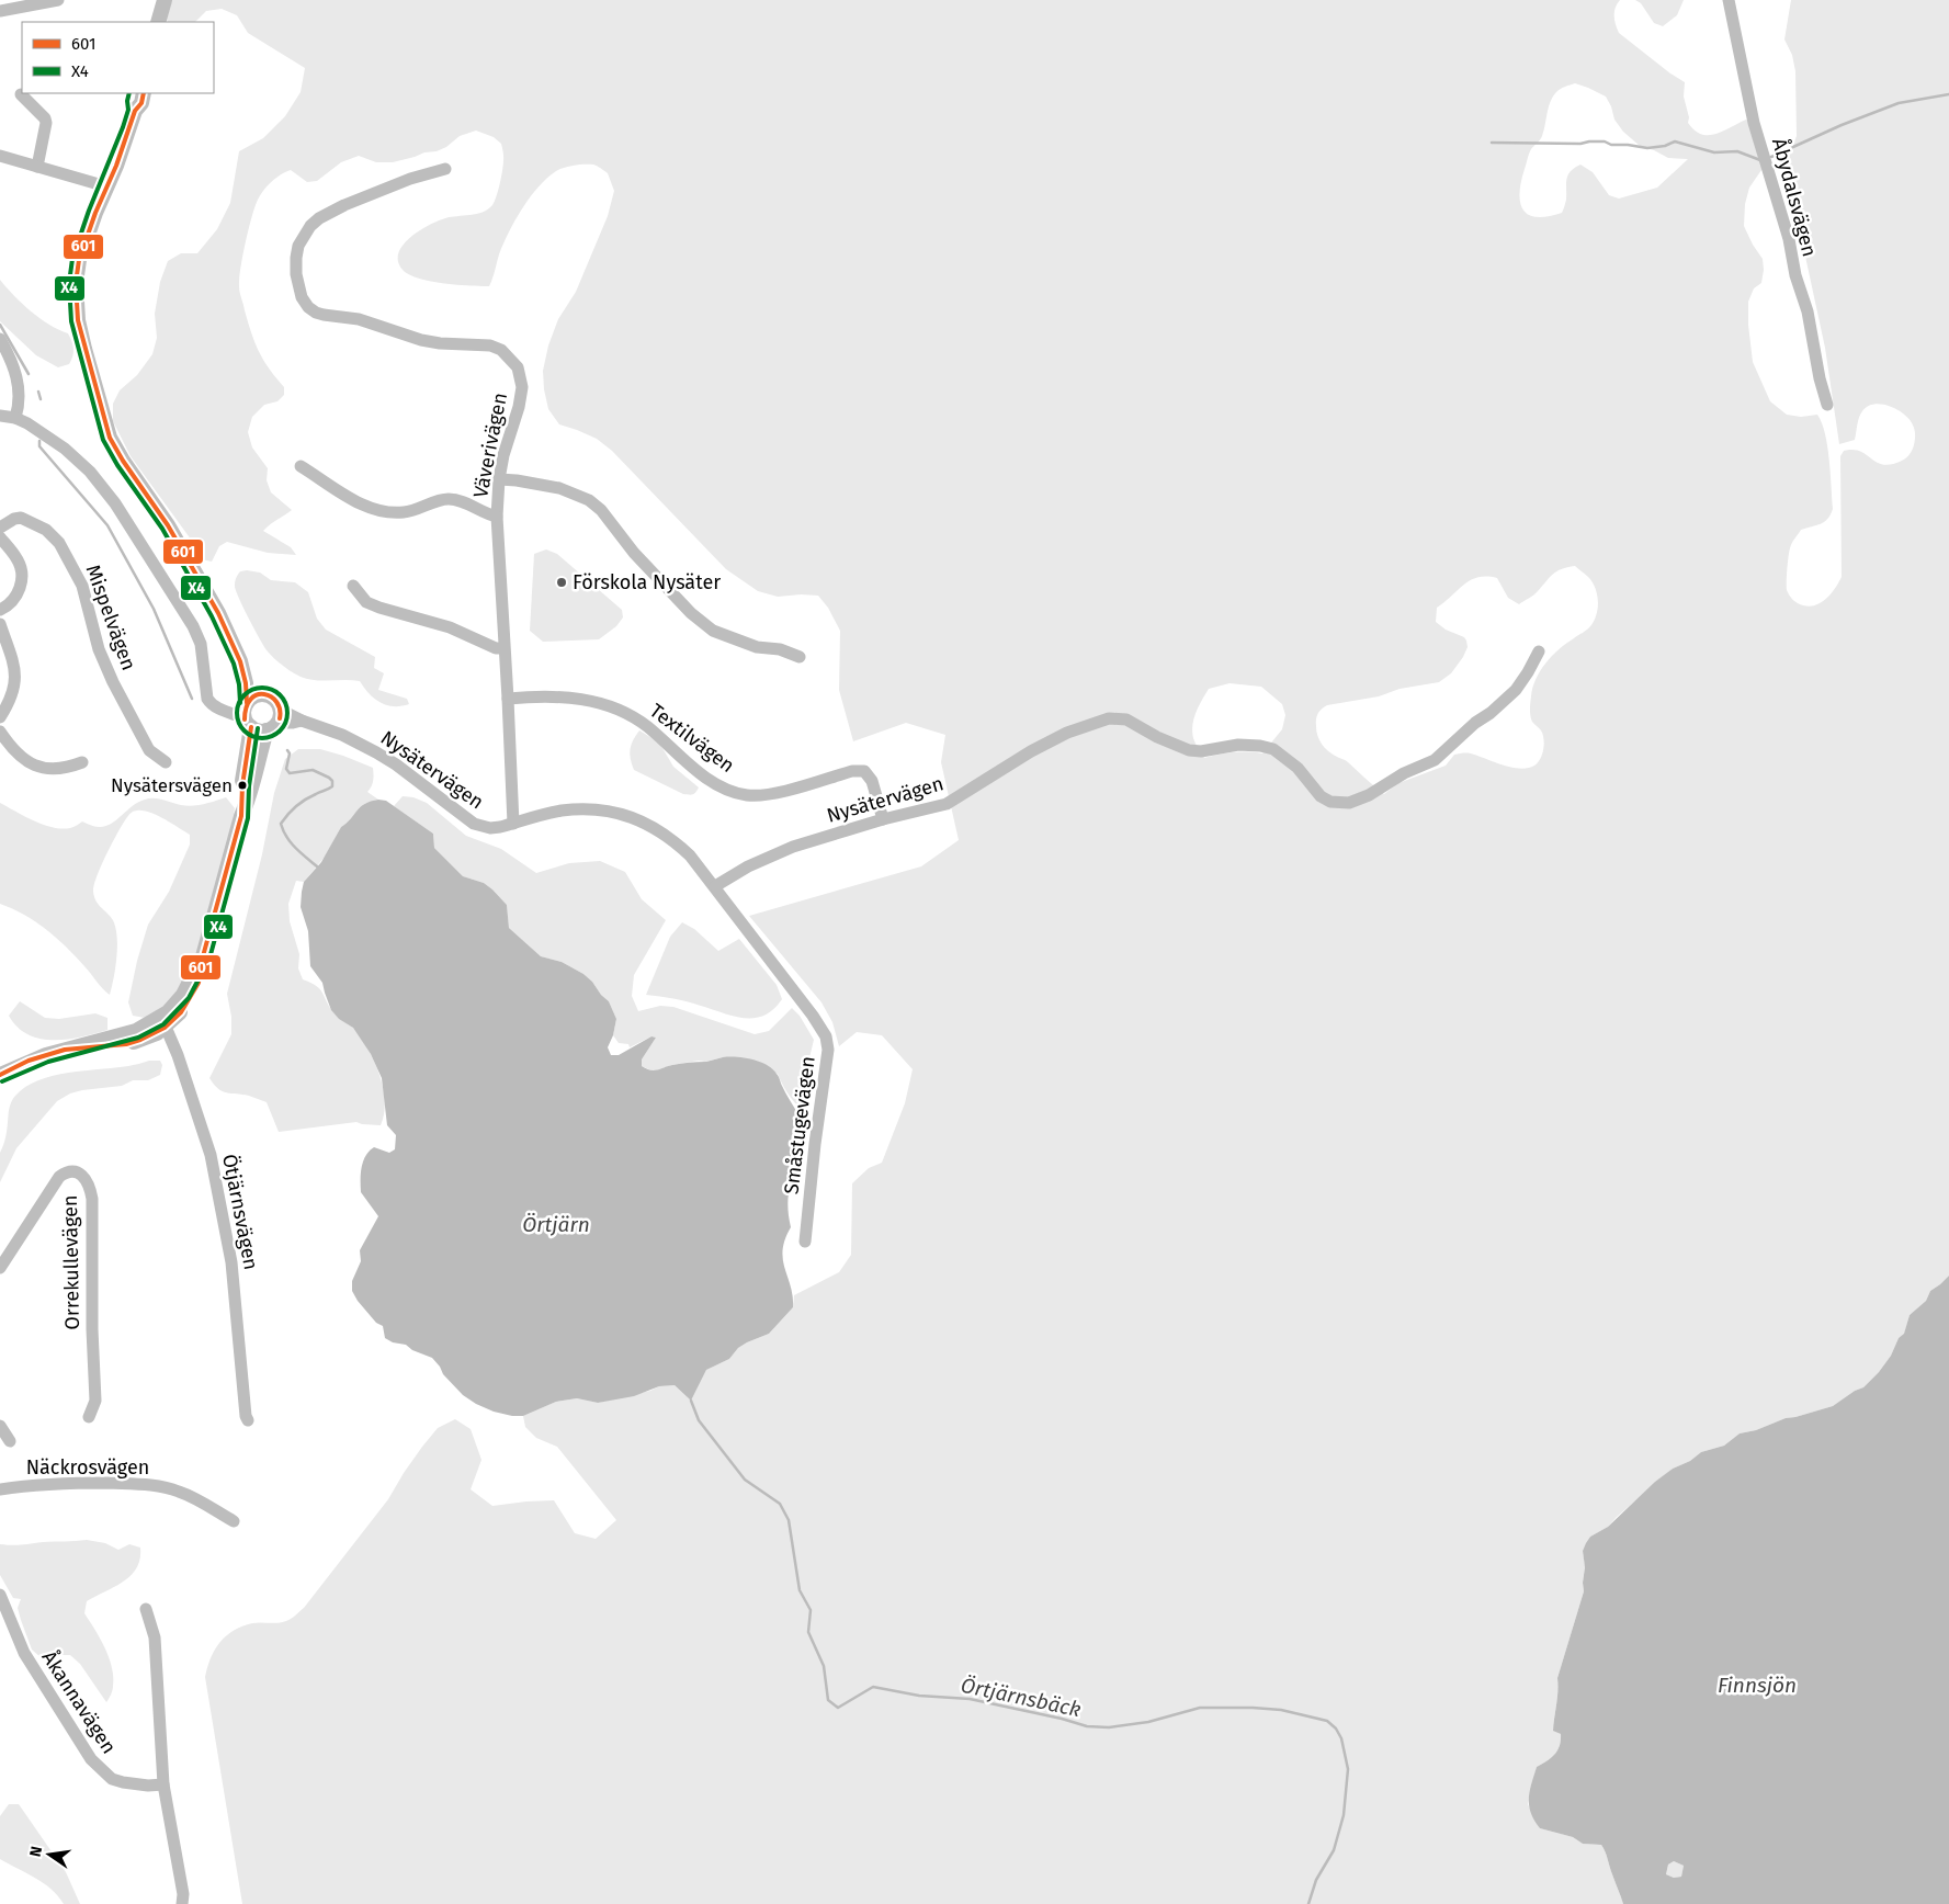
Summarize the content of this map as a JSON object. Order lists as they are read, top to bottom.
{
  "streets": {
    "street": [
      "Åbydalsvägen",
      "Väverivägen",
      "Mispelvägen",
      "Textilvägen",
      "Nysätervägen",
      "Småstugevägen",
      "Ötjärnsvägen",
      "Orrekullevägen",
      "Näckrosvägen",
      "Åkannavägen"
    ]
  },
  "crossings": [
    ["Väverivägen", "Textilvägen"],
    ["Väverivägen", "Nysätervägen"],
    ["Textilvägen", "Nysätervägen"],
    ["Nysätervägen", "Småstugevägen"]
  ],
  "water": ["Örtjärn", "Finnsjön", "Örtjärnsbäck"],
  "places": ["Förskola Nysäter", "Nysätersvägen"],
  "lines": ["transit line 601", "transit line X4"],
  "legend": ["601", "X4"],
  "north": "left"
}
